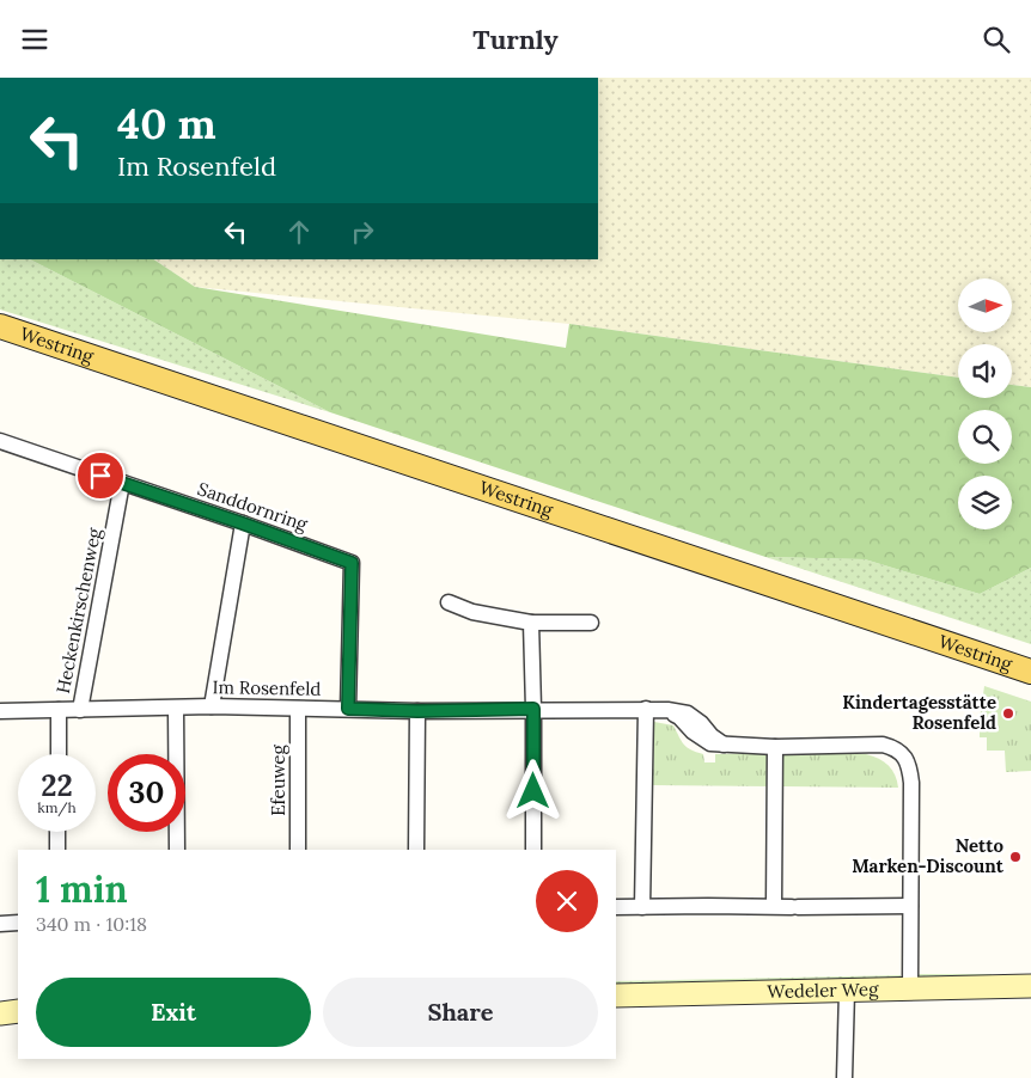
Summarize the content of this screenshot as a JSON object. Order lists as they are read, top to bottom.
{
  "streets": {
    "main road": ["Westring", "Wedeler Weg"],
    "street": [
      "Sanddornring",
      "Heckenkirschenweg",
      "Im Rosenfeld",
      "Efeuweg"
    ]
  },
  "crossings": [
    ["Sanddornring", "Heckenkirschenweg"],
    ["Sanddornring", "Im Rosenfeld"],
    ["Heckenkirschenweg", "Im Rosenfeld"],
    ["Im Rosenfeld", "Efeuweg"],
    ["Im Rosenfeld", "Wedeler Weg"]
  ],
  "places": ["Kindertagesstätte Rosenfeld", "Netto Marken-Discount"],
  "north": "right",
  "page": {
    "header": "Turnly",
    "turn": ["40 m", "Im Rosenfeld"],
    "speed": "22 km/h",
    "limit": "30",
    "heading": ["1 min", "340 m · 10:18"],
    "buttons": ["Exit", "Share"]
  }
}
